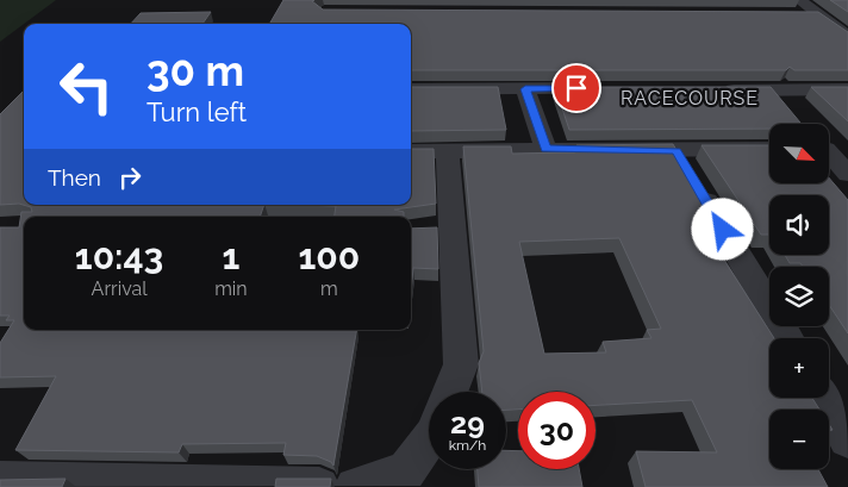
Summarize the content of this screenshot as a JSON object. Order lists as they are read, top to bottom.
{
  "districts": ["RACECOURSE"],
  "north": "bottom right",
  "page": {
    "turn": ["30 m", "Turn left"],
    "map_buttons": ["+", "−"],
    "then": "Then",
    "eta": [
      "10:43",
      "Arrival",
      "1",
      "min",
      "100",
      "m"
    ],
    "speed": "29 km/h",
    "limit": "30"
  }
}
